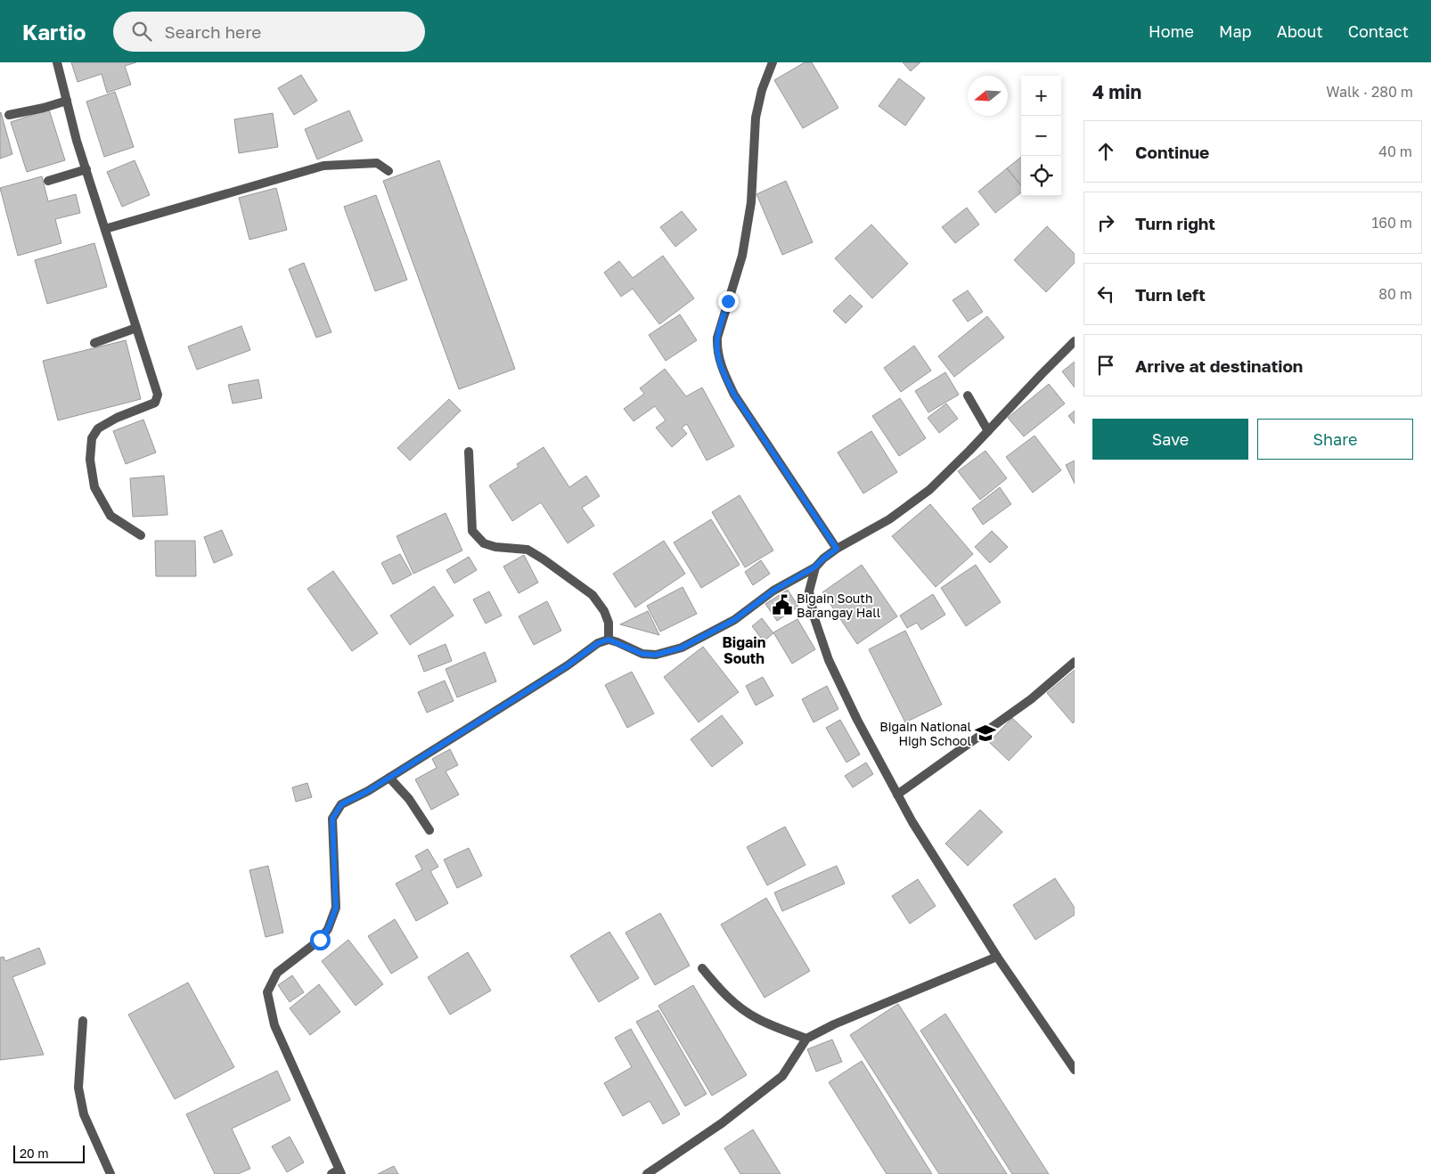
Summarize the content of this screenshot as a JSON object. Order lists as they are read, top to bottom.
{
  "districts": ["Bigain South"],
  "places": {
    "public building": ["Bigain South Barangay Hall"],
    "school or university": ["Bigain National High School"]
  },
  "scale_bar": "20 m",
  "north": "left",
  "page": {
    "header": "Kartio",
    "search": "Search here",
    "nav": [
      "Home",
      "Map",
      "About",
      "Contact"
    ],
    "heading": ["4 min", "Walk · 280 m"],
    "map_buttons": ["+", "−"],
    "list": [
      ["Continue", "40 m"],
      ["Turn right", "160 m"],
      ["Turn left", "80 m"],
      "Arrive at destination"
    ],
    "buttons": ["Save", "Share"],
    "scale": "20 m"
  }
}
